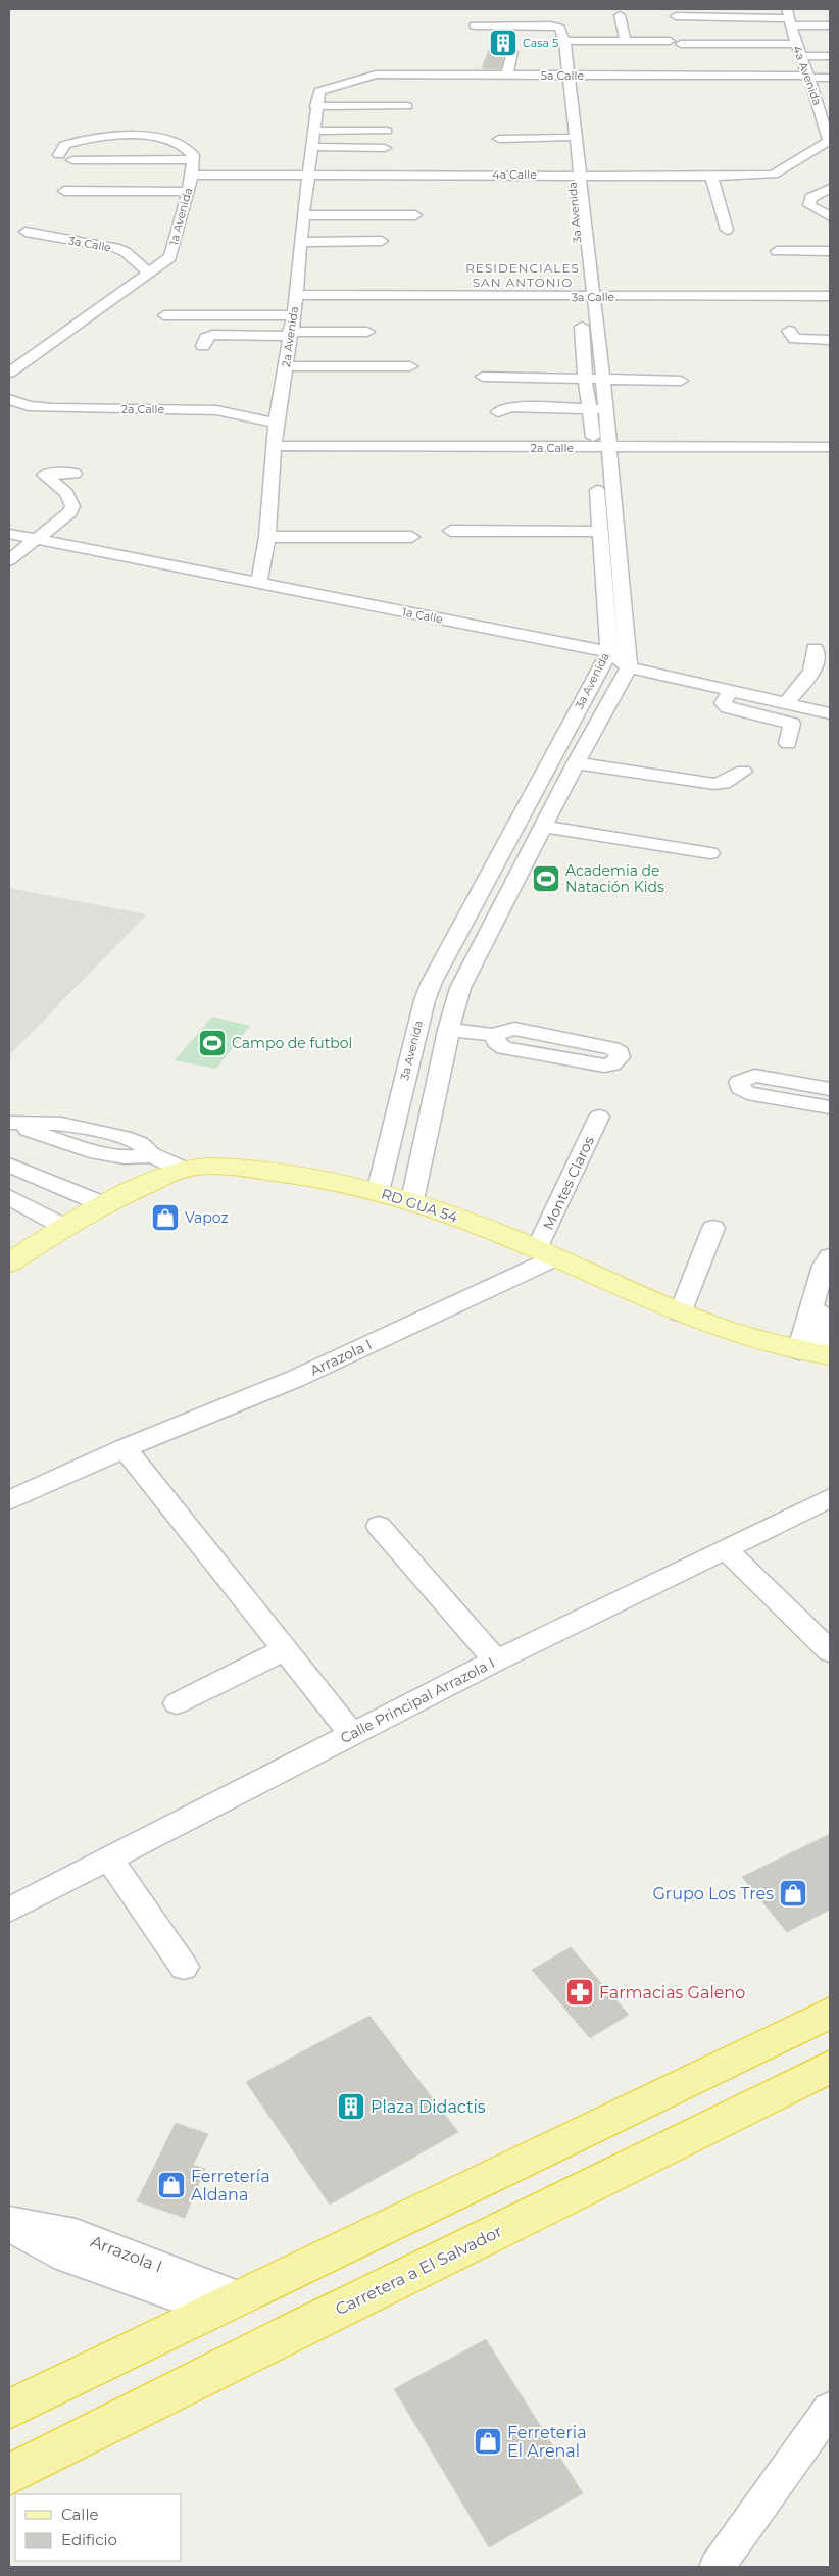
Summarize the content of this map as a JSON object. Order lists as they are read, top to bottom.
{
  "streets": {
    "highway": ["Carretera a El Salvador"],
    "main road": ["RD GUA 54"],
    "street": [
      "5a Calle",
      "4a Avenida",
      "4a Calle",
      "3a Avenida",
      "1a Avenida",
      "3a Calle",
      "2a Avenida",
      "2a Calle",
      "1a Calle",
      "Montes Claros",
      "Arrazola I",
      "Calle Principal Arrazola I"
    ]
  },
  "crossings": [
    ["5a Calle", "4a Avenida"],
    ["5a Calle", "3a Avenida"],
    ["5a Calle", "2a Avenida"],
    ["4a Avenida", "4a Calle"],
    ["4a Calle", "3a Avenida"],
    ["4a Calle", "1a Avenida"],
    ["4a Calle", "2a Avenida"],
    ["3a Avenida", "3a Calle"],
    ["3a Avenida", "2a Calle"],
    ["3a Avenida", "1a Calle"],
    ["3a Avenida", "RD GUA 54"],
    ["1a Avenida", "3a Calle"],
    ["3a Calle", "2a Avenida"],
    ["2a Avenida", "2a Calle"],
    ["2a Avenida", "1a Calle"],
    ["Montes Claros", "RD GUA 54"],
    ["Montes Claros", "Arrazola I"],
    ["RD GUA 54", "Arrazola I"]
  ],
  "districts": ["RESIDENCIALES SAN ANTONIO"],
  "places": {
    "building": ["Casa 5", "Plaza Didactis"],
    "sports": ["Academia de Natación Kids", "Campo de futbol"],
    "shop": [
      "Vapoz",
      "Grupo Los Tres",
      "Ferretería Aldana",
      "Ferreteria El Arenal"
    ],
    "pharmacy": ["Farmacias Galeno"]
  },
  "legend": ["Calle", "Edificio"]
}
